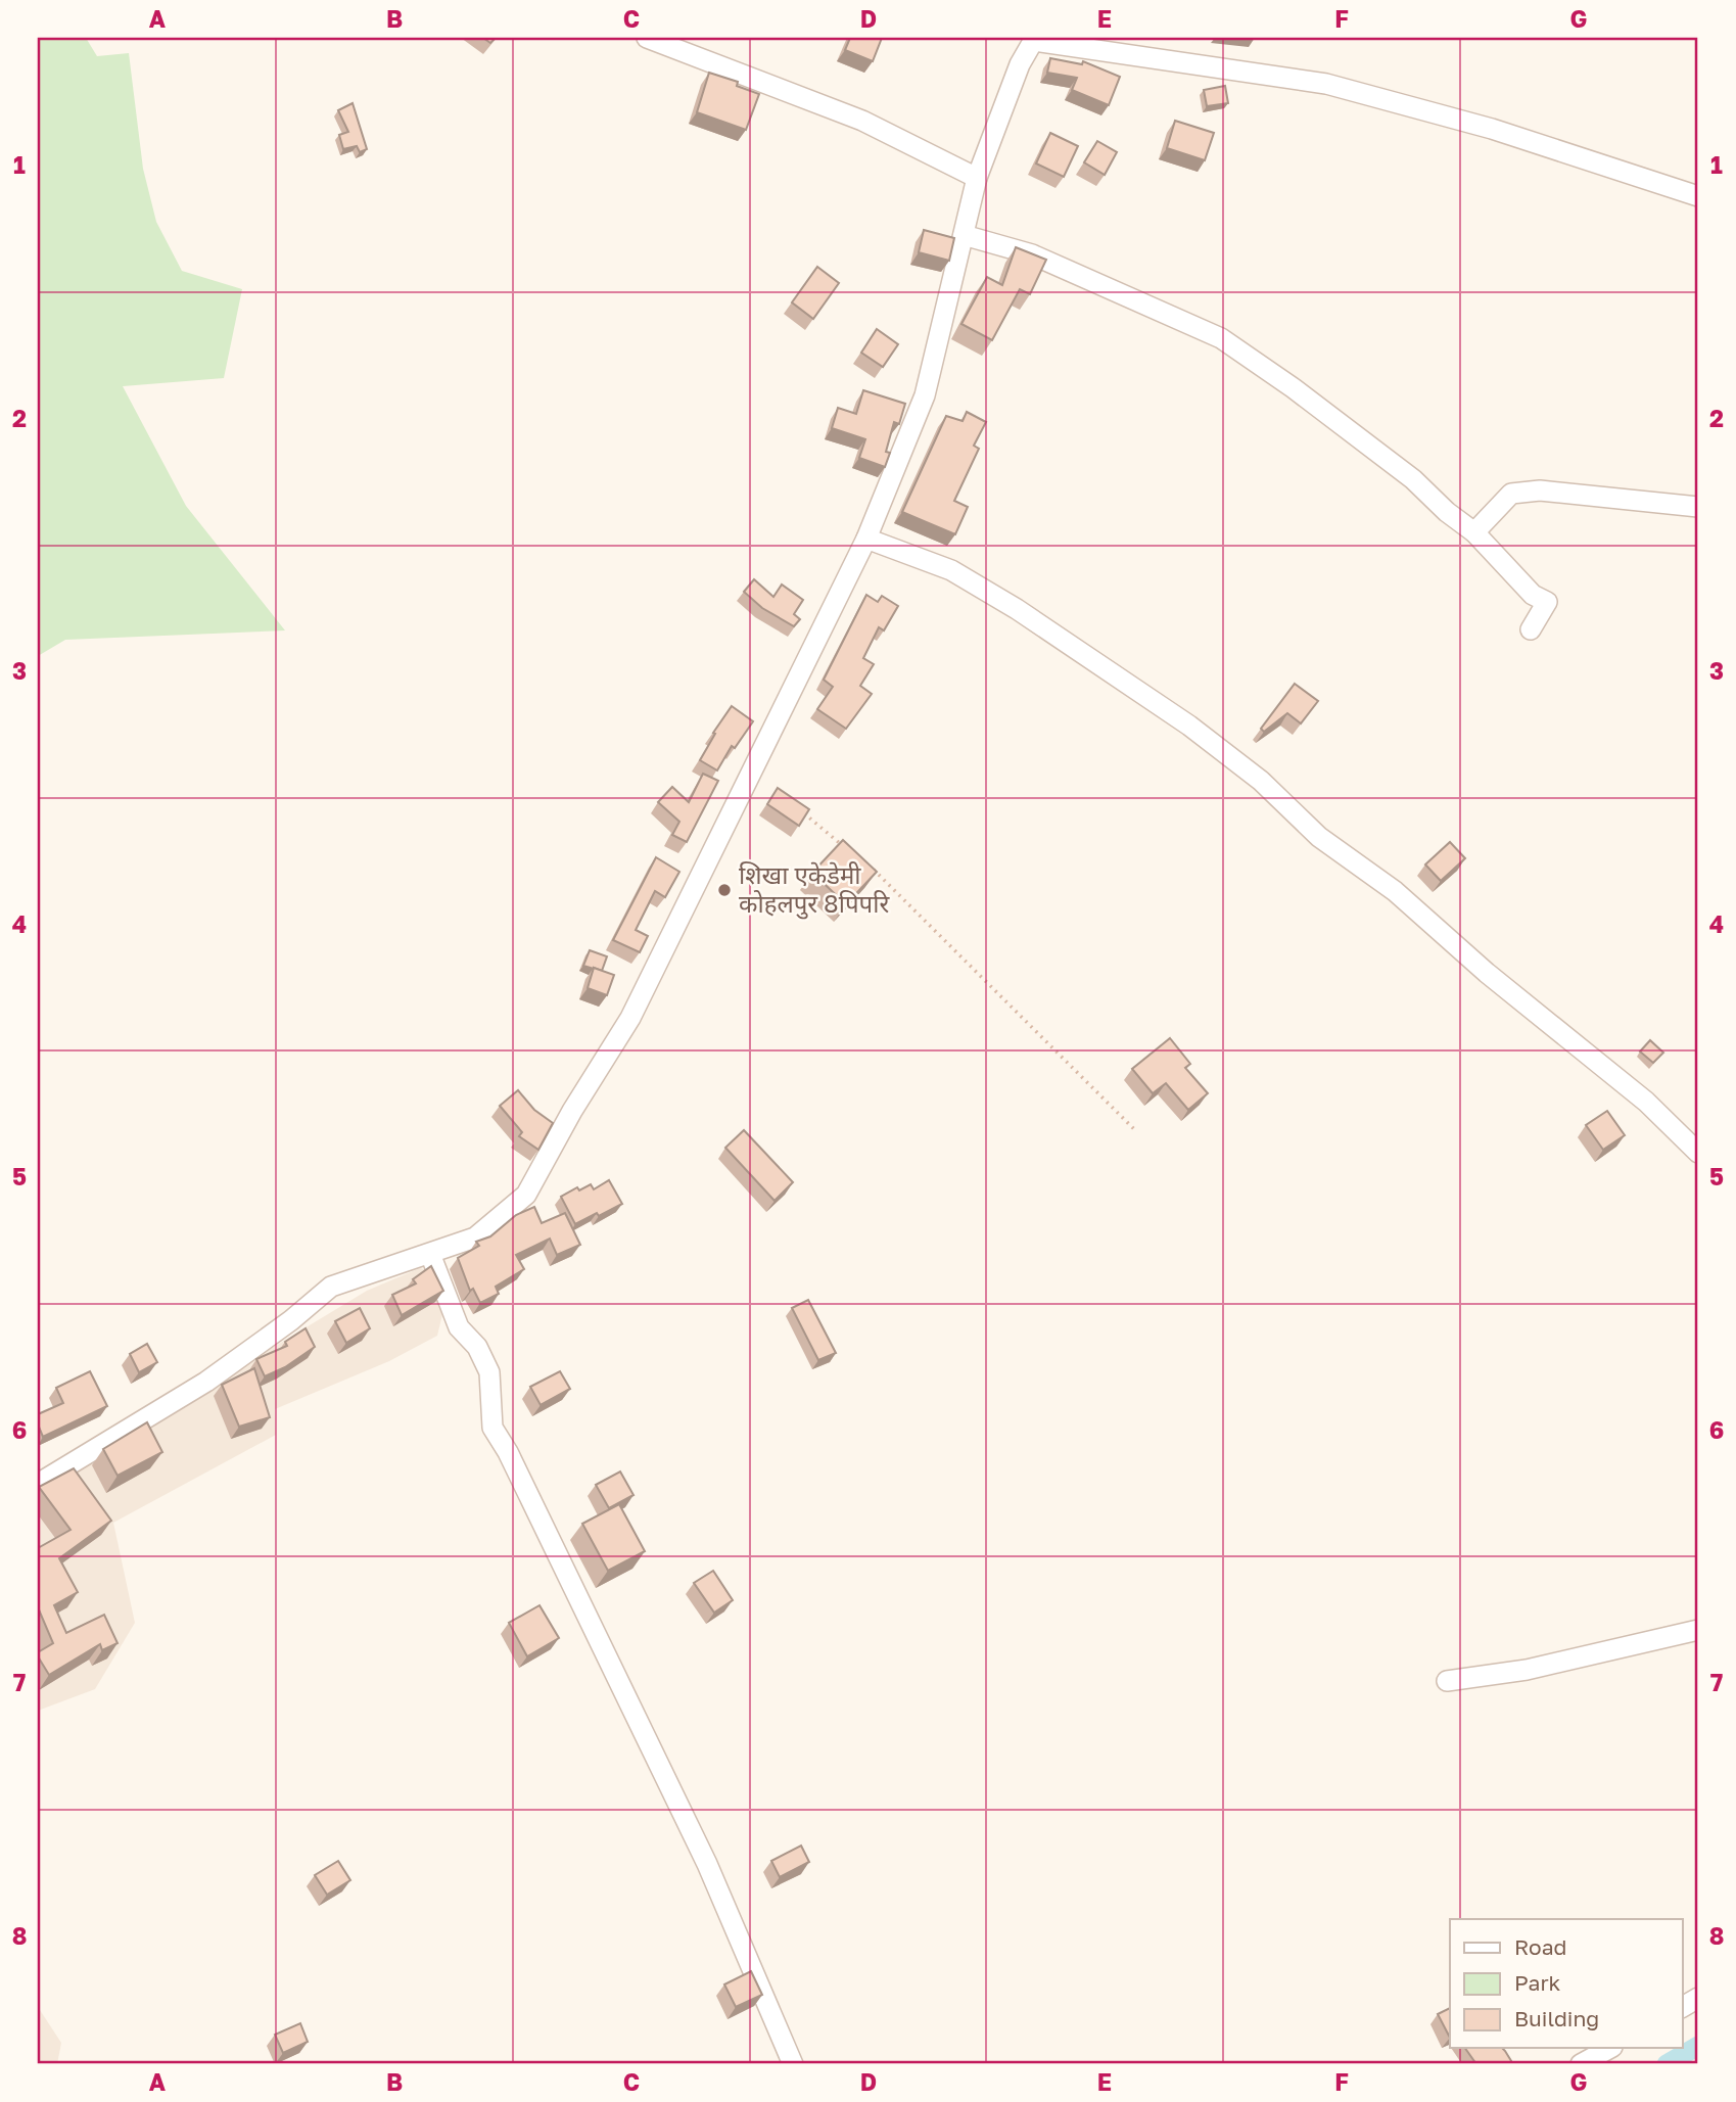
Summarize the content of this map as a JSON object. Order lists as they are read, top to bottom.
{
  "places": ["शिखा एकेडेमी कोहलपुर 8पिपरि"],
  "legend": ["Road", "Park", "Building"],
  "grid": {
    "columns": [
      "A",
      "B",
      "C",
      "D",
      "E",
      "F",
      "G"
    ],
    "rows": [
      "1",
      "2",
      "3",
      "4",
      "5",
      "6",
      "7",
      "8"
    ]
  }
}
